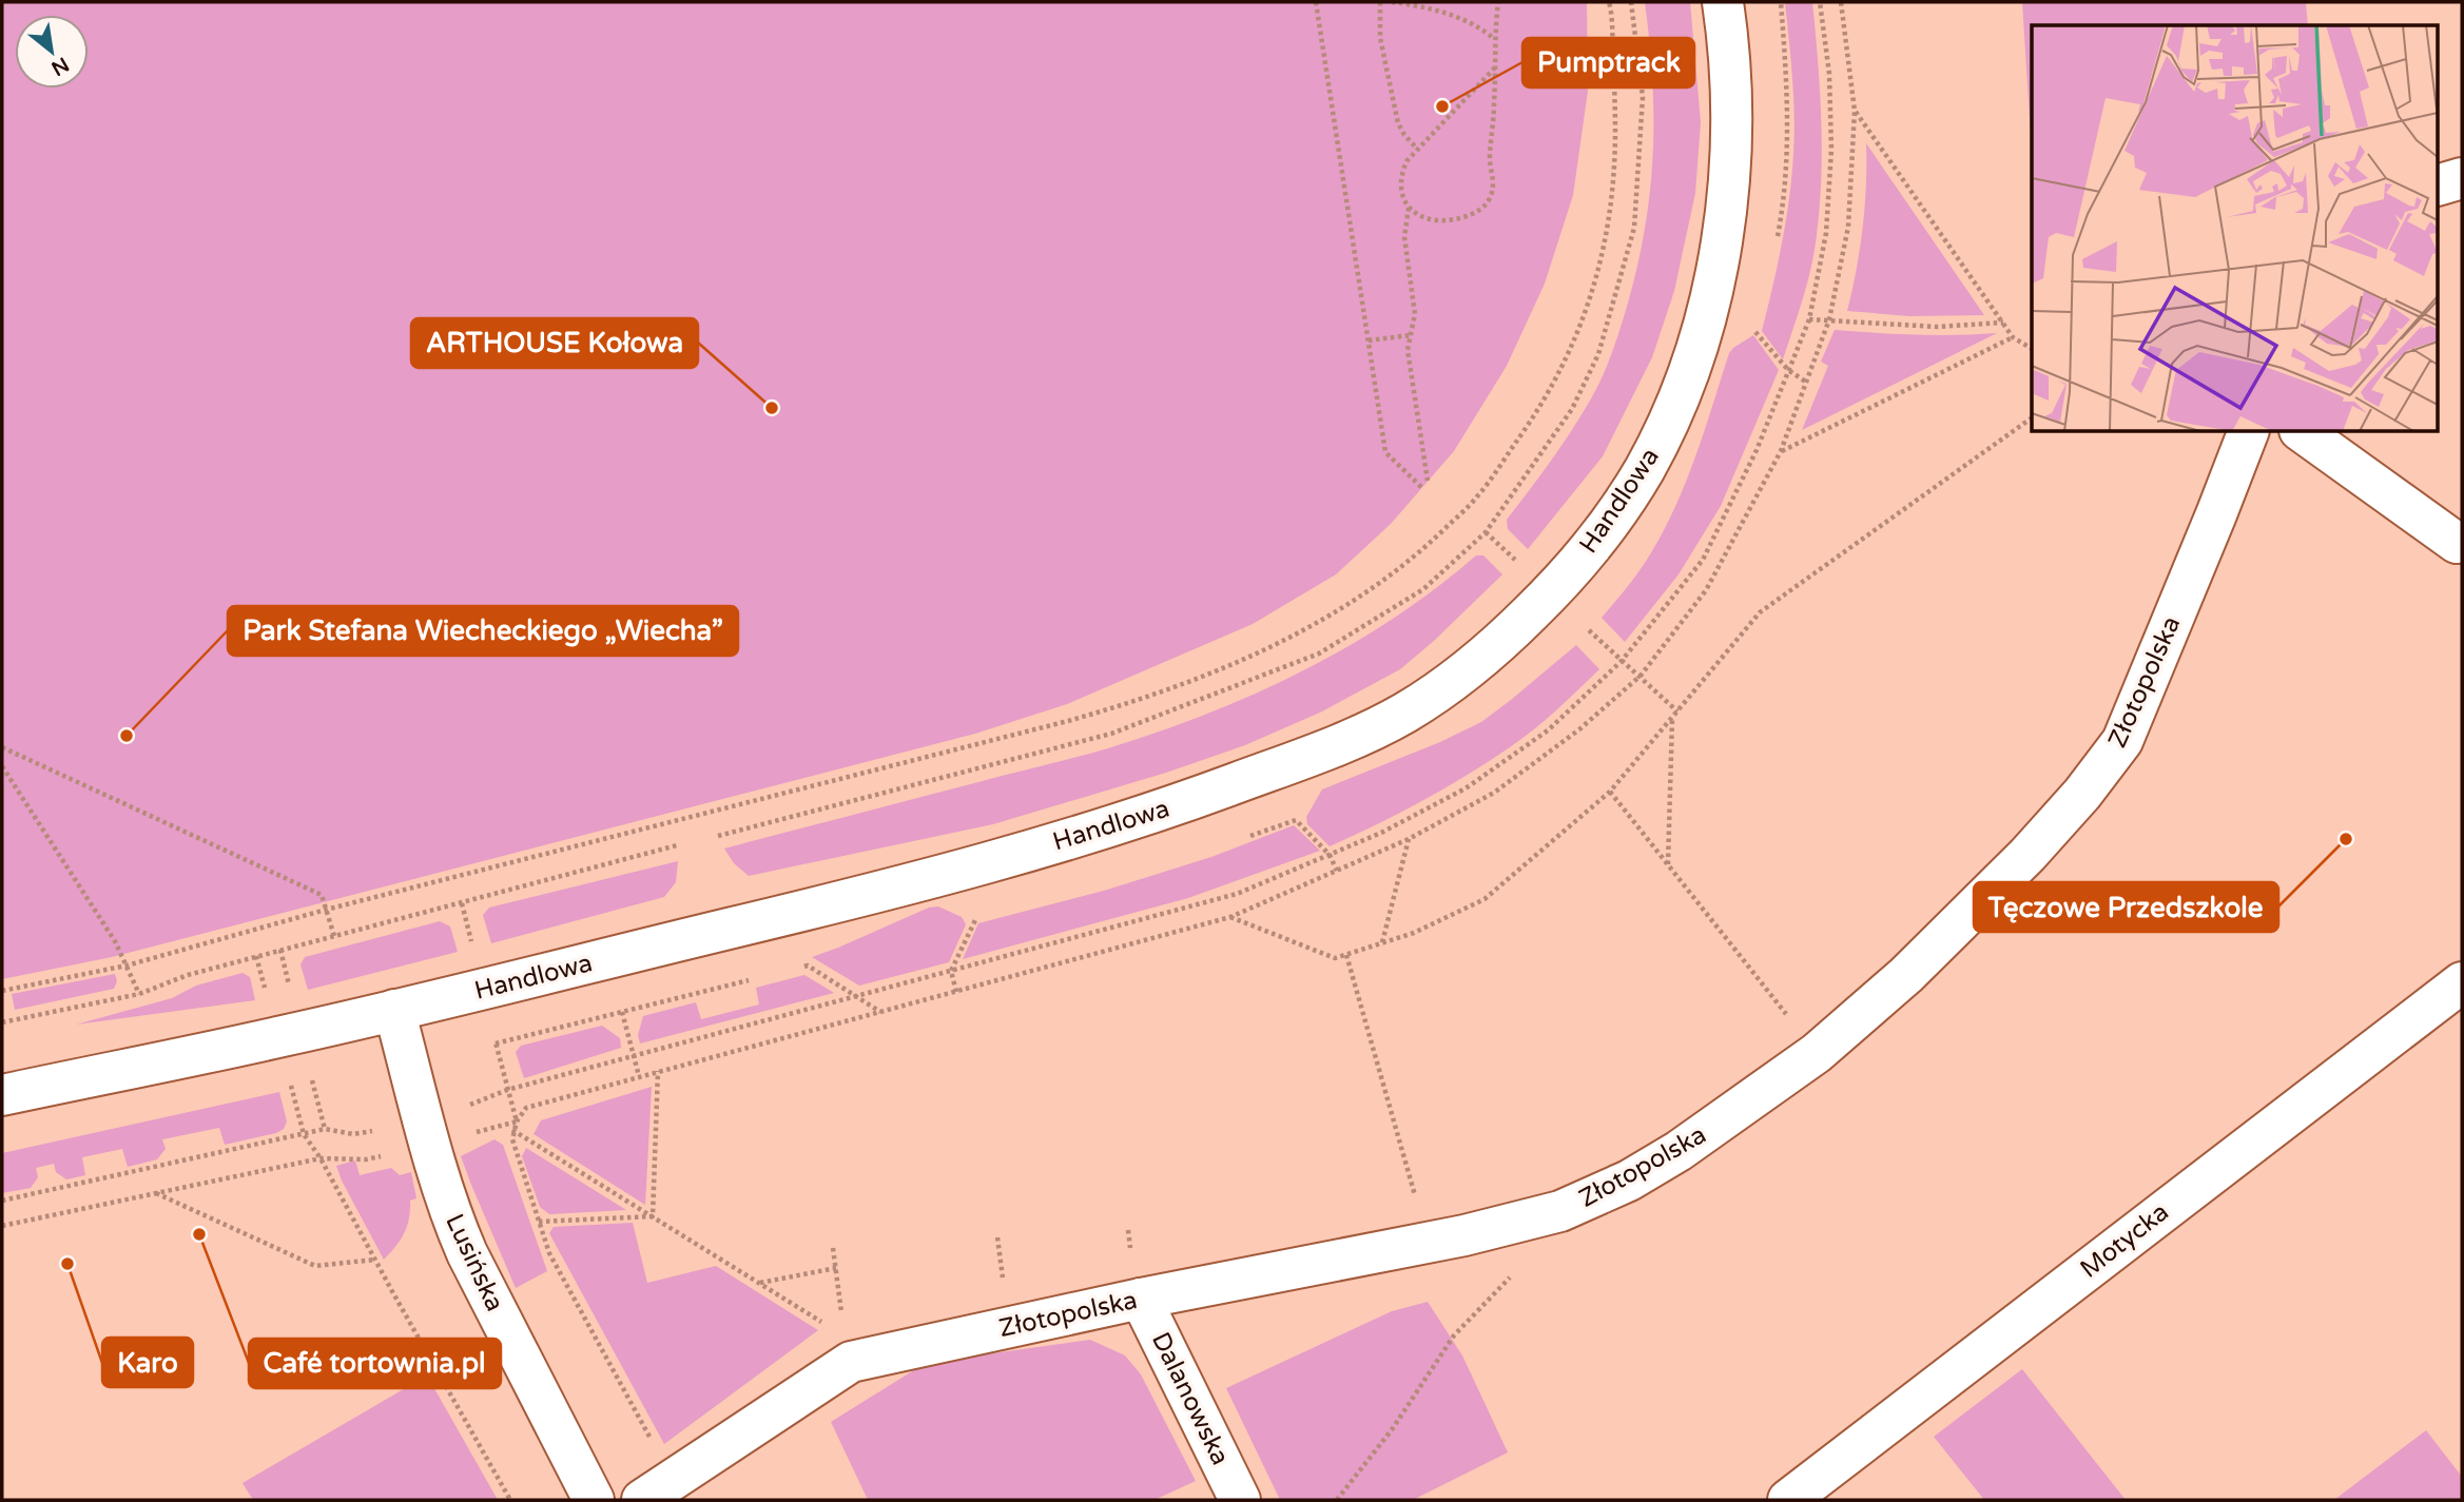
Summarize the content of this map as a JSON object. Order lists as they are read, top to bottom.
{
  "streets": {
    "street": [
      "Handlowa",
      "Złotopolska",
      "Motycka",
      "Lusińska",
      "Dalanowska"
    ]
  },
  "crossings": [
    ["Handlowa", "Lusińska"],
    ["Złotopolska", "Dalanowska"]
  ],
  "places": [
    "Pumptrack",
    "ARTHOUSE Kołowa",
    "Park Stefana Wiecheckiego „Wiecha”",
    "Tęczowe Przedszkole",
    "Café tortownia.pl",
    "Karo"
  ],
  "north": "bottom right"
}
